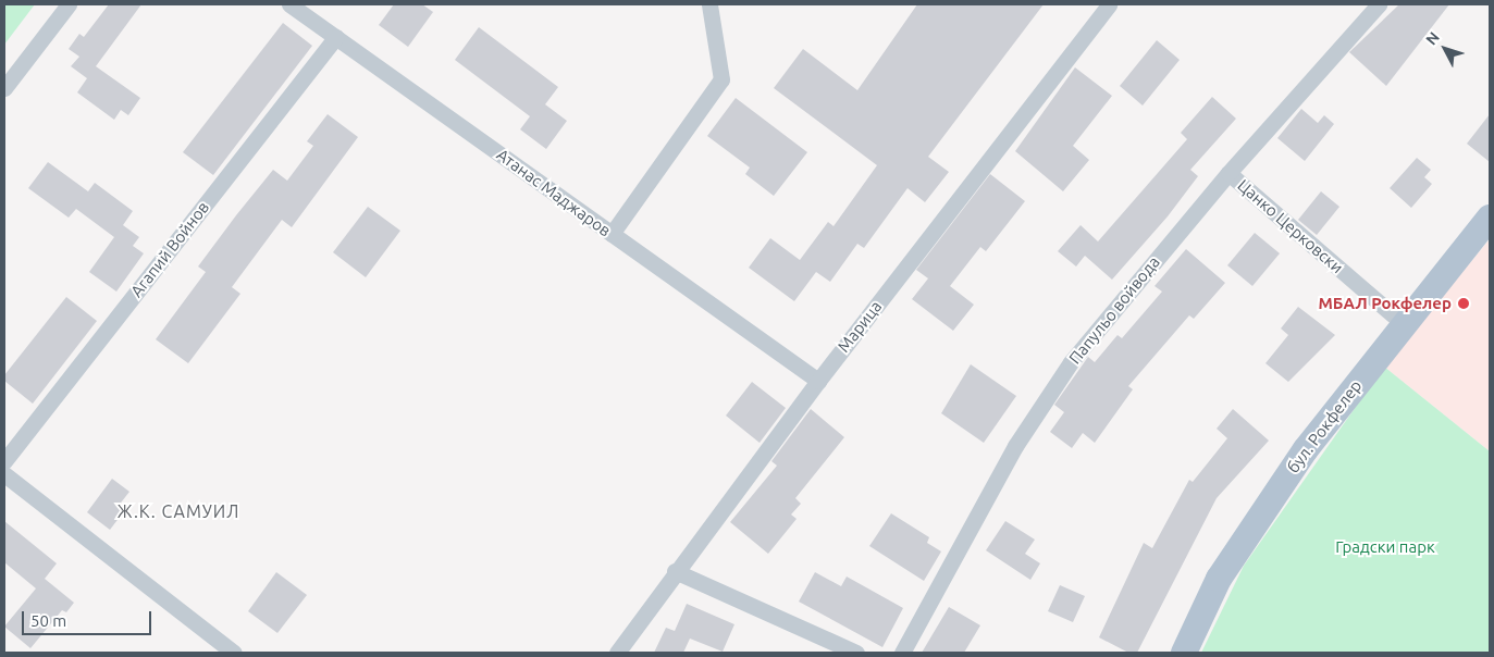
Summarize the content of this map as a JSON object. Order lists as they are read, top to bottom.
{
  "streets": {
    "main road": ["бул. Рокфелер"],
    "street": [
      "Атанас Маджаров",
      "Цанко Церковски",
      "Агапий Войнов",
      "Папульо войвода",
      "Марица"
    ]
  },
  "crossings": [
    ["Атанас Маджаров", "Агапий Войнов"],
    ["Атанас Маджаров", "Марица"],
    ["Цанко Церковски", "Папульо войвода"],
    ["Цанко Церковски", "бул. Рокфелер"]
  ],
  "districts": ["Ж.К. САМУИЛ"],
  "parks": ["Градски парк"],
  "places": ["МБАЛ Рокфелер"],
  "scale_bar": "50 m",
  "north": "top left"
}
